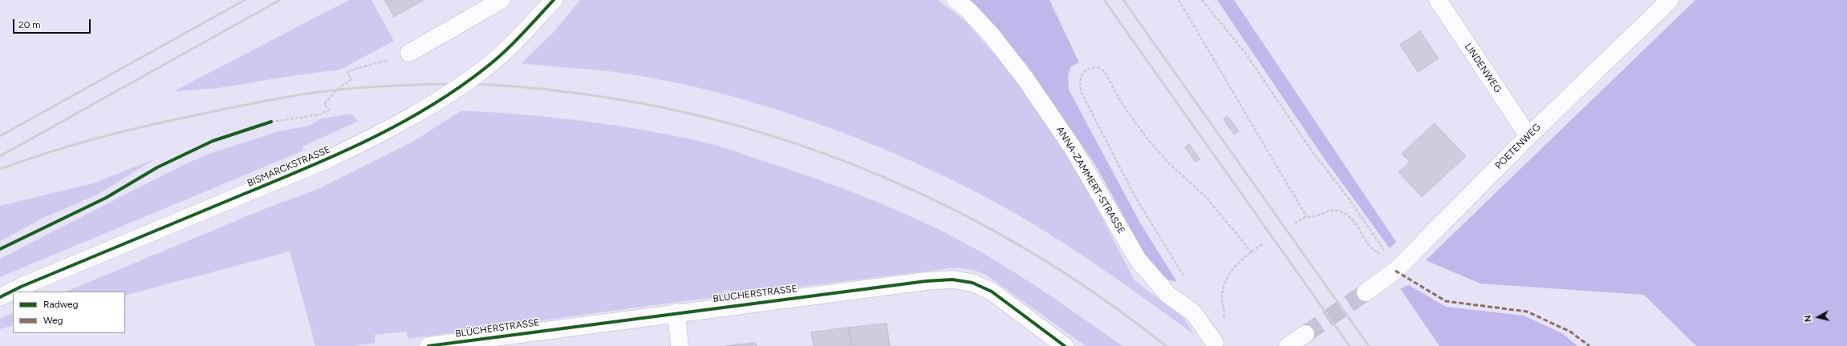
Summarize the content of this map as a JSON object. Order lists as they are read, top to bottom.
{
  "streets": {
    "street": [
      "LINDENWEG",
      "POETENWEG",
      "BISMARCKSTRASSE",
      "ANNA-ZAMMERT-STRASSE",
      "BLÜCHERSTRASSE"
    ]
  },
  "crossings": [
    ["LINDENWEG", "POETENWEG"]
  ],
  "legend": ["Radweg", "Weg"],
  "scale_bar": "20 m",
  "north": "left"
}
